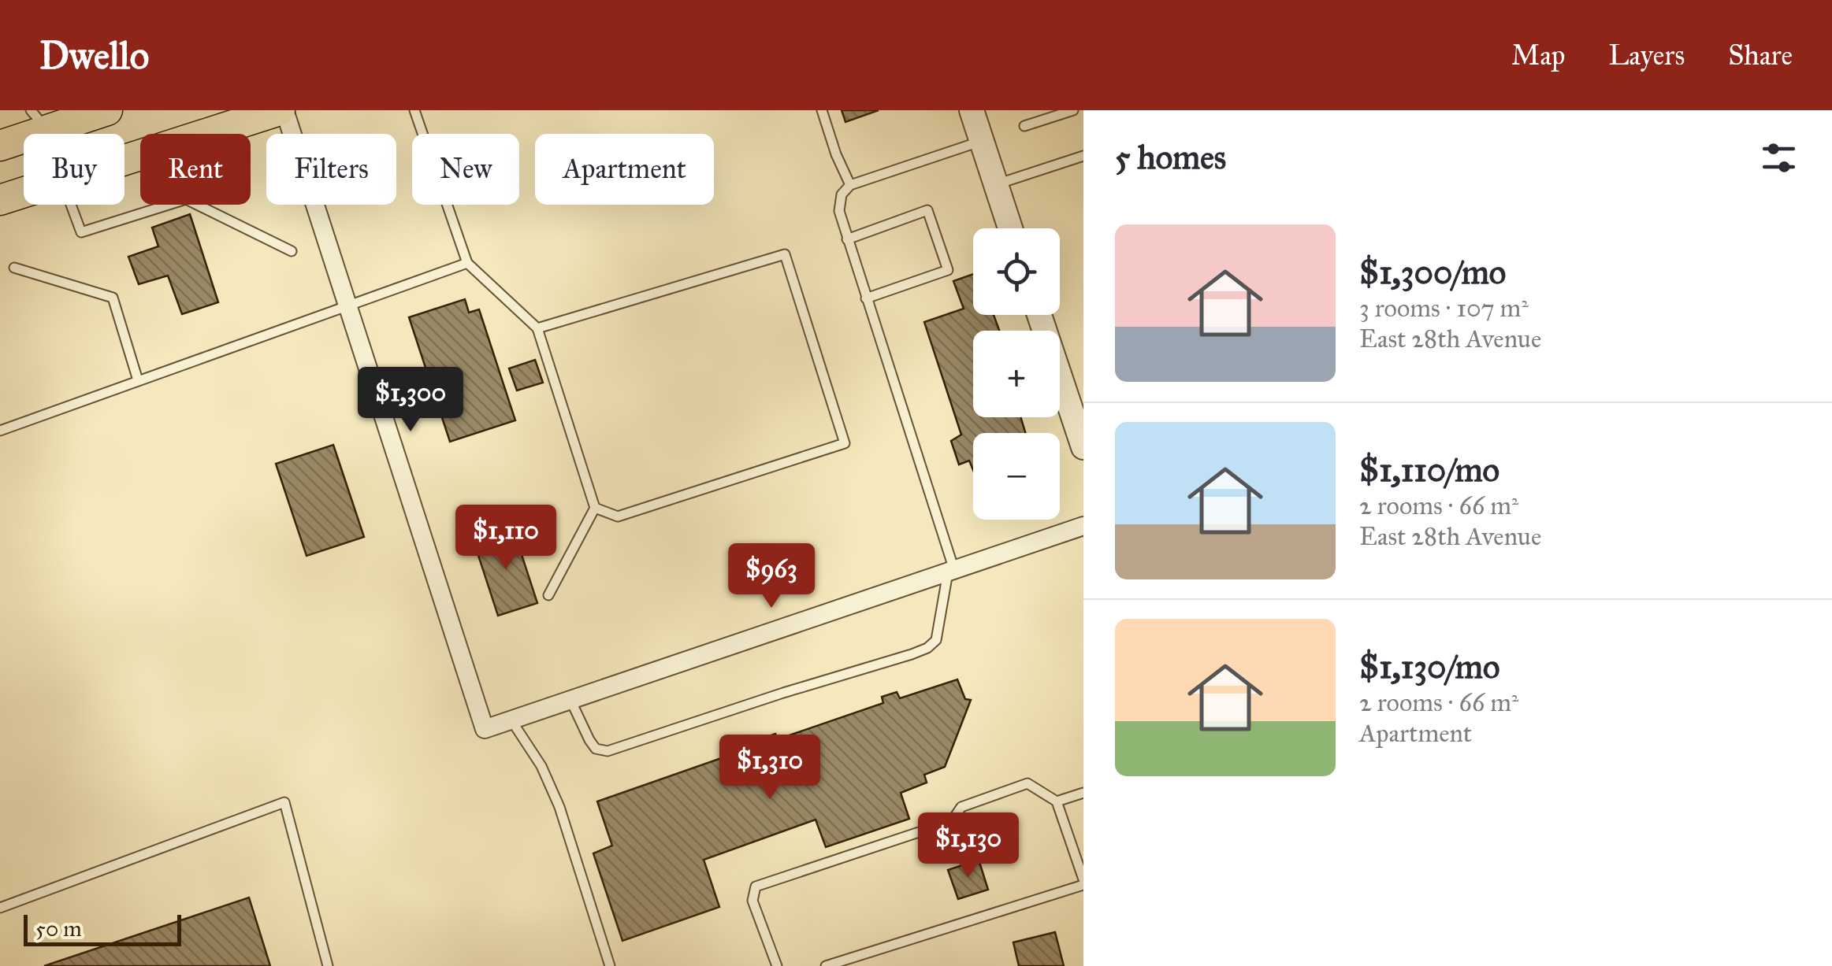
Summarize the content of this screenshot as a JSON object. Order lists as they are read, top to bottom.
{
  "scale_bar": "50 m",
  "page": {
    "header": "Dwello",
    "nav": ["Map", "Layers", "Share"],
    "heading": "5 homes",
    "chip": [
      "Buy",
      "Rent",
      "Filters",
      "New",
      "Apartment"
    ],
    "list": [
      {
        "name": "$1,300/mo",
        "note": "3 rooms · 107 m² · East 28th Avenue"
      },
      {
        "name": "$1,110/mo",
        "note": "2 rooms · 66 m² · East 28th Avenue"
      },
      {
        "name": "$1,130/mo",
        "note": "2 rooms · 66 m² · Apartment"
      }
    ],
    "map_buttons": ["+", "−"],
    "price": [
      "$1,300",
      "$1,110",
      "$963",
      "$1,310",
      "$1,130"
    ],
    "scale": "50 m"
  }
}
